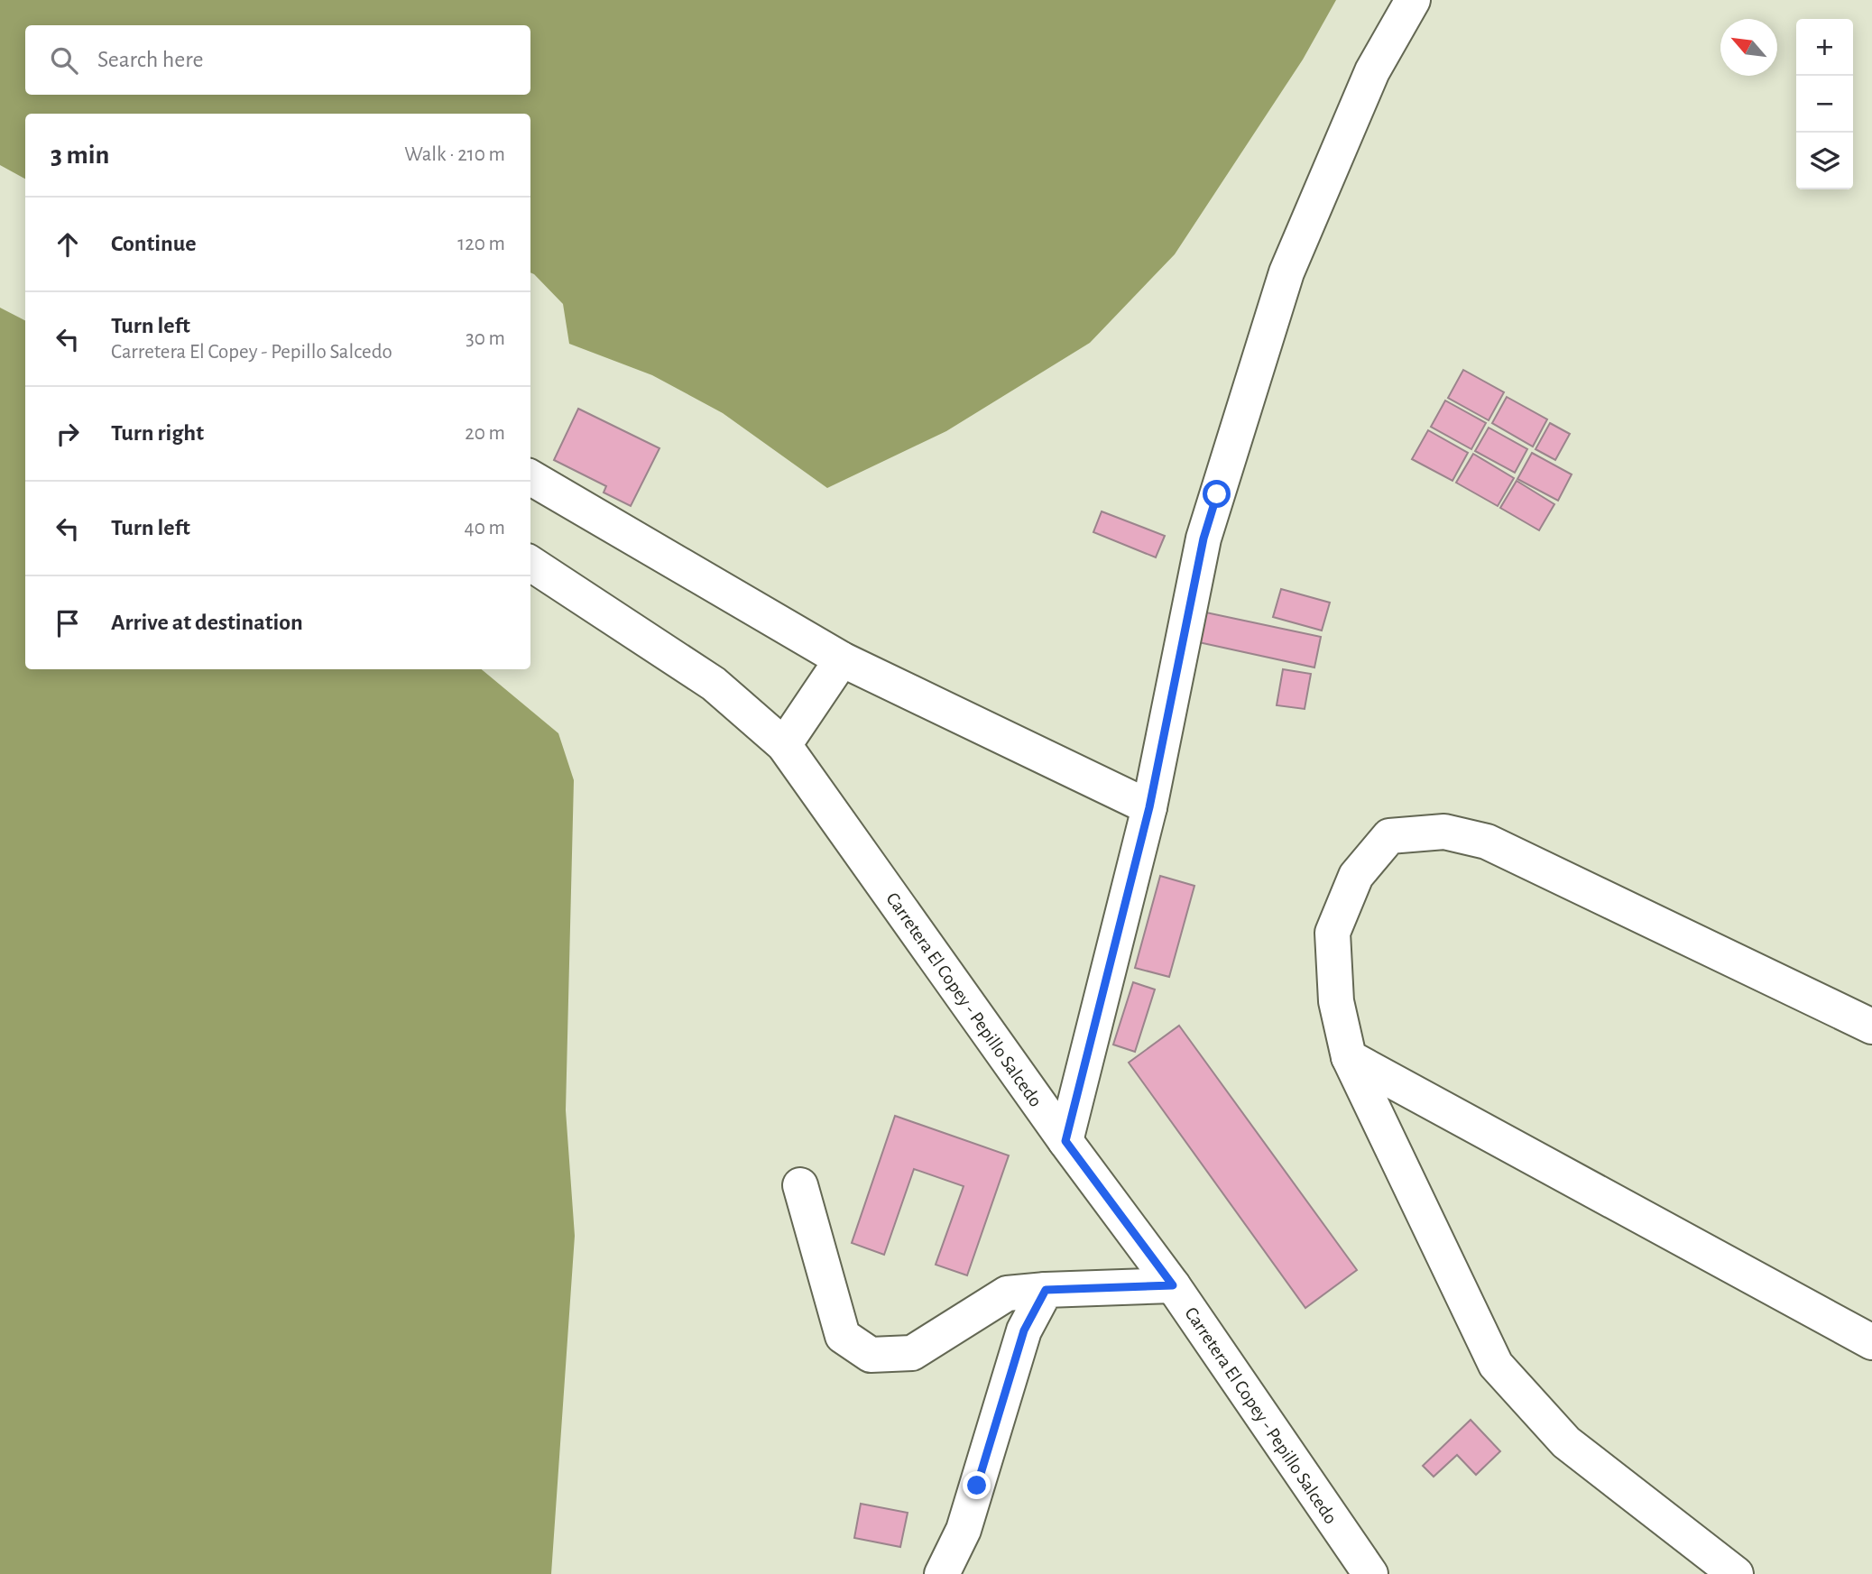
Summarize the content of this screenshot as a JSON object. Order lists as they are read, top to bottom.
{
  "streets": {
    "street": ["Carretera El Copey - Pepillo Salcedo"]
  },
  "north": "top left",
  "page": {
    "map_buttons": ["+", "−"],
    "search": "Search here",
    "heading": ["3 min", "Walk · 210 m"],
    "list": [
      ["Continue", "120 m"],
      ["Turn left", "Carretera El Copey - Pepillo Salcedo", "30 m"],
      ["Turn right", "20 m"],
      ["Turn left", "40 m"],
      "Arrive at destination"
    ]
  }
}
